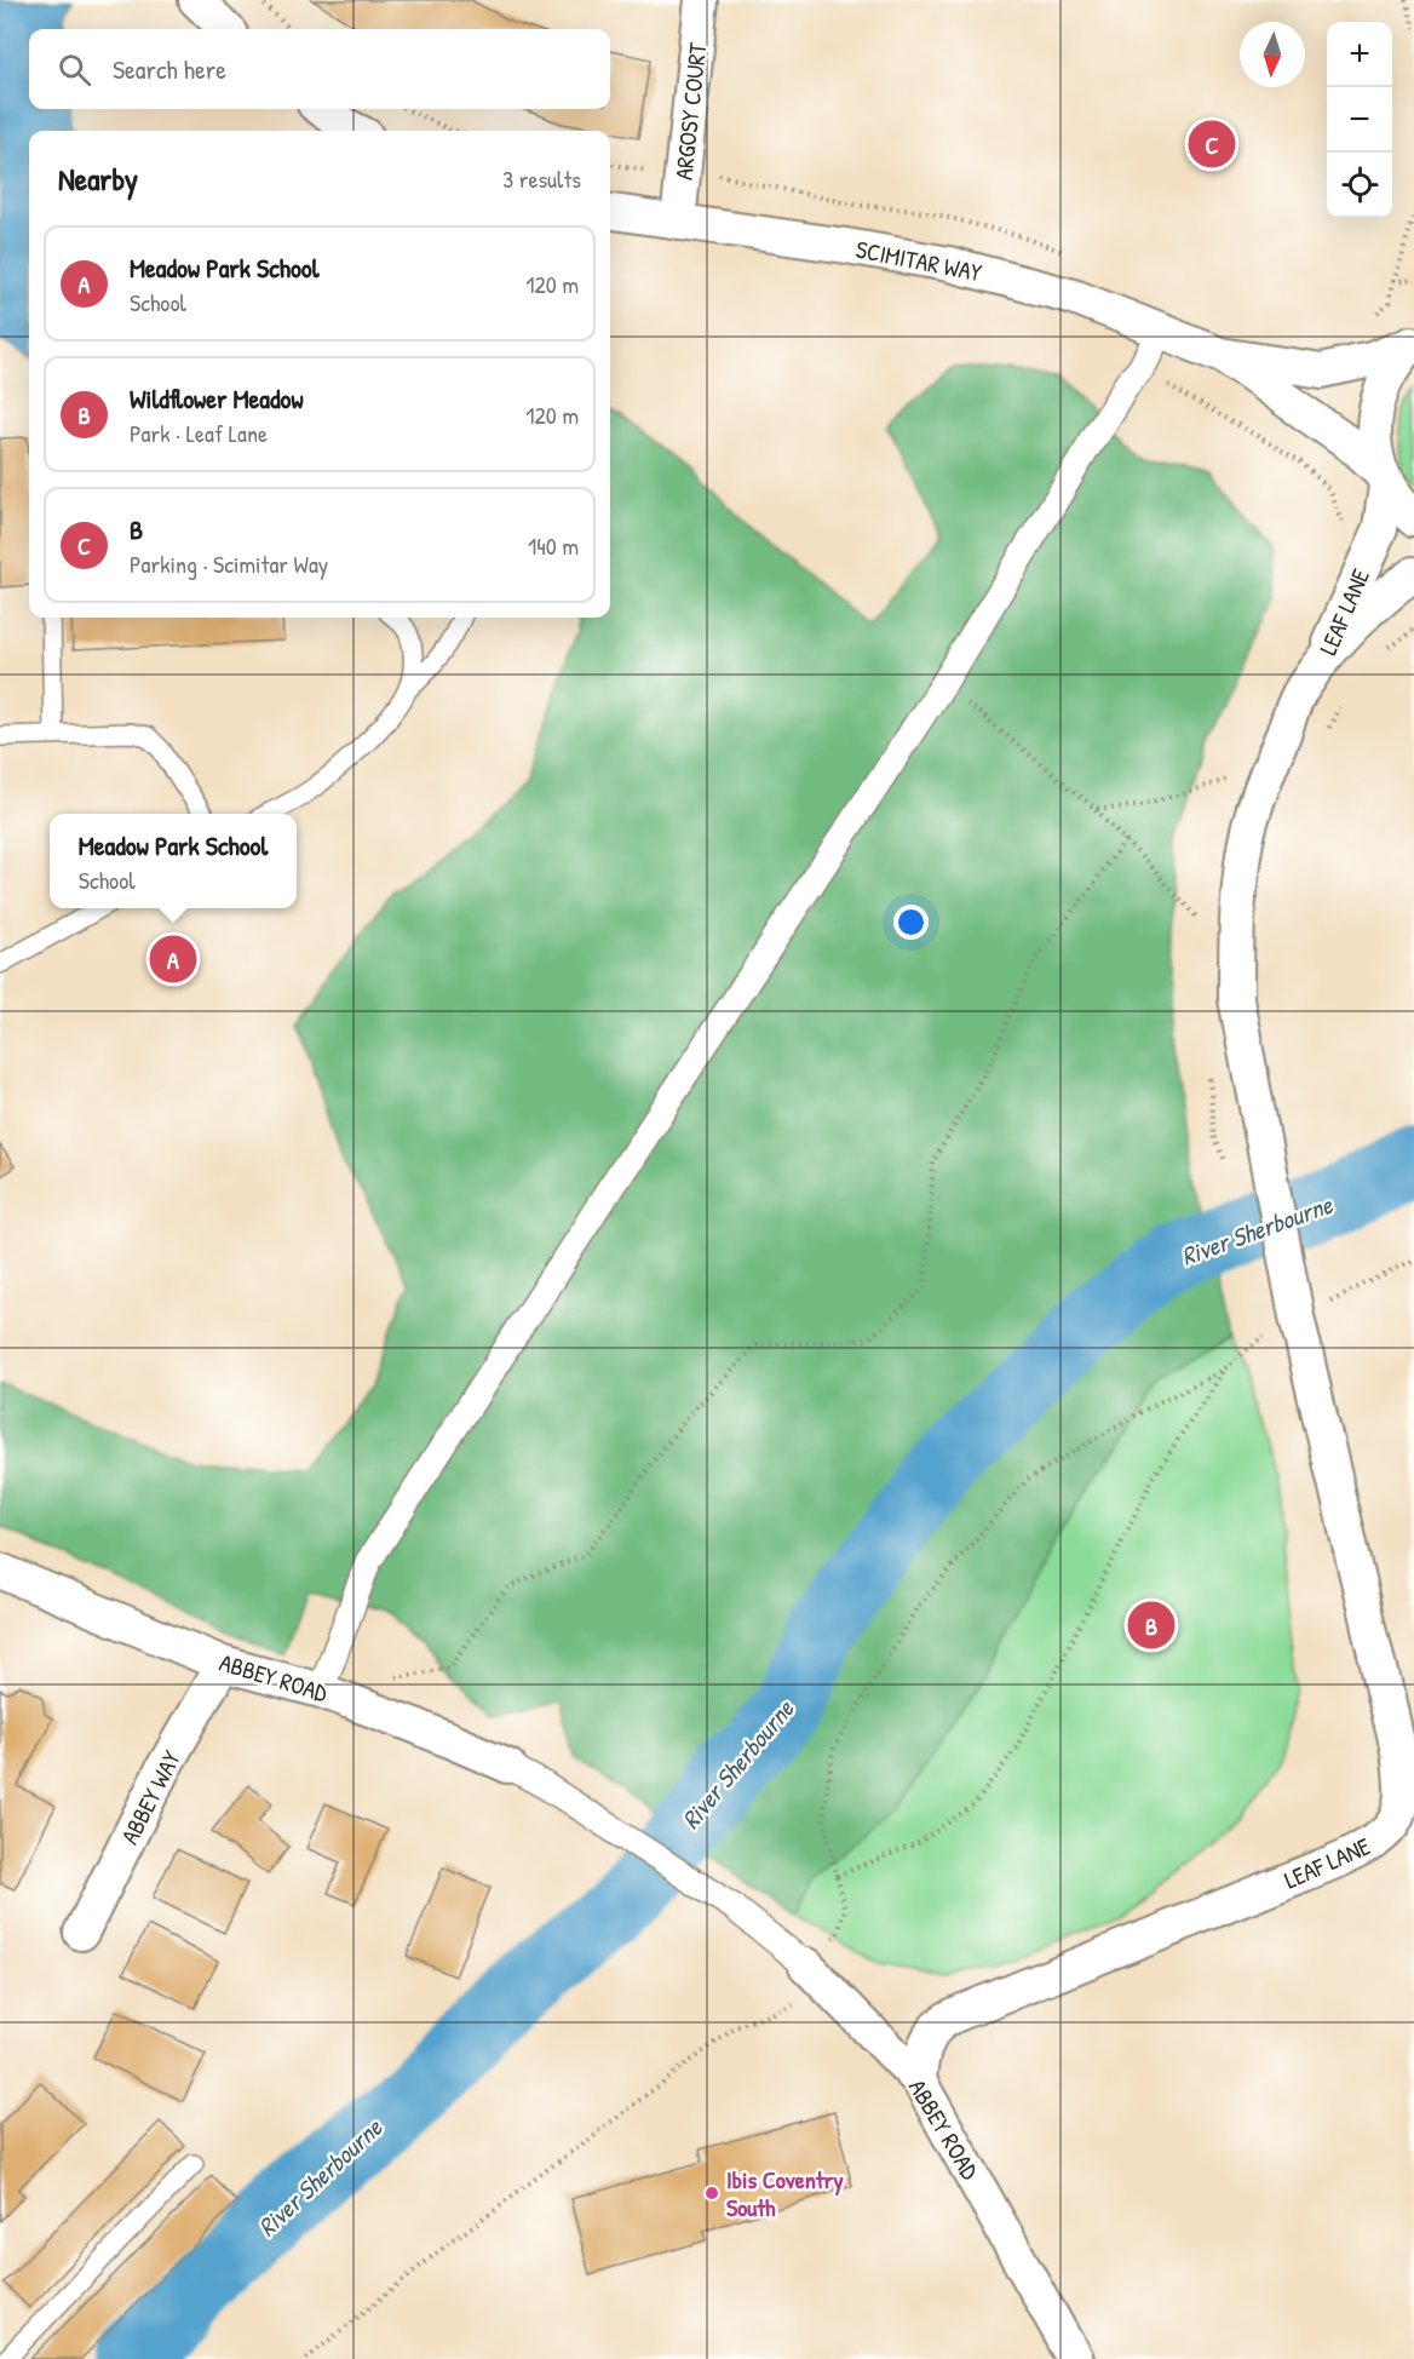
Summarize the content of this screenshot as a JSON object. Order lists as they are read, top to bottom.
{
  "streets": {
    "street": [
      "ARGOSY COURT",
      "SCIMITAR WAY",
      "LEAF LANE",
      "ABBEY ROAD",
      "ABBEY WAY"
    ]
  },
  "crossings": [
    ["ARGOSY COURT", "SCIMITAR WAY"],
    ["LEAF LANE", "ABBEY ROAD"],
    ["ABBEY ROAD", "ABBEY WAY"]
  ],
  "water": ["River Sherbourne"],
  "places": ["Ibis Coventry South"],
  "north": "bottom",
  "page": {
    "map_buttons": ["+", "−"],
    "search": "Search here",
    "pins": ["C", "A", "B"],
    "heading": ["Nearby", "3 results"],
    "list": [
      {
        "mark": "A",
        "name": "Meadow Park School",
        "note": "School",
        "value": "120 m"
      },
      {
        "mark": "B",
        "name": "Wildflower Meadow",
        "note": "Park · Leaf Lane",
        "value": "120 m"
      },
      {
        "mark": "C",
        "name": "B",
        "note": "Parking · Scimitar Way",
        "value": "140 m"
      }
    ],
    "popup": ["Meadow Park School", "School"]
  }
}
